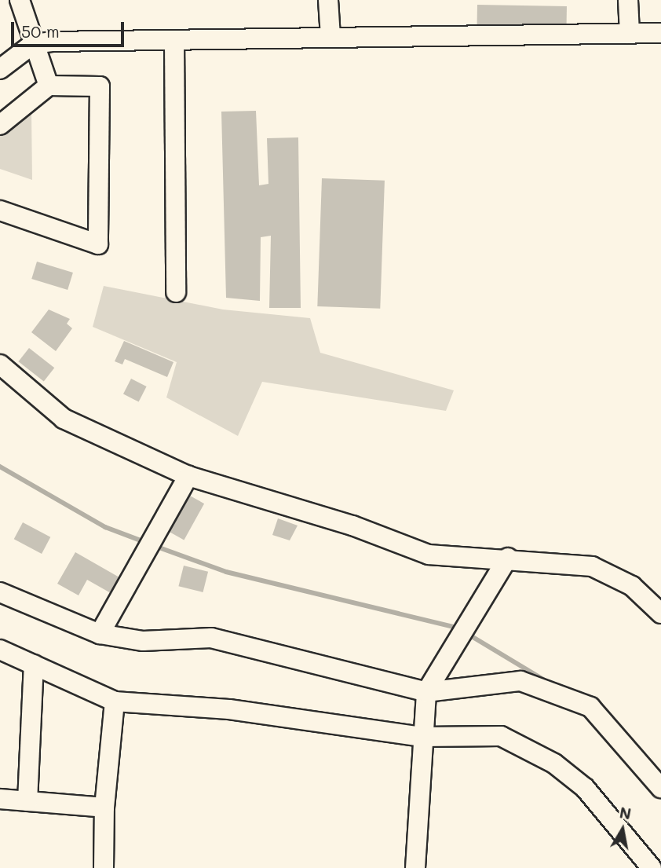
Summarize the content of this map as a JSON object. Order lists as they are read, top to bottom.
{
  "scale_bar": "50 m",
  "north": "top"
}
